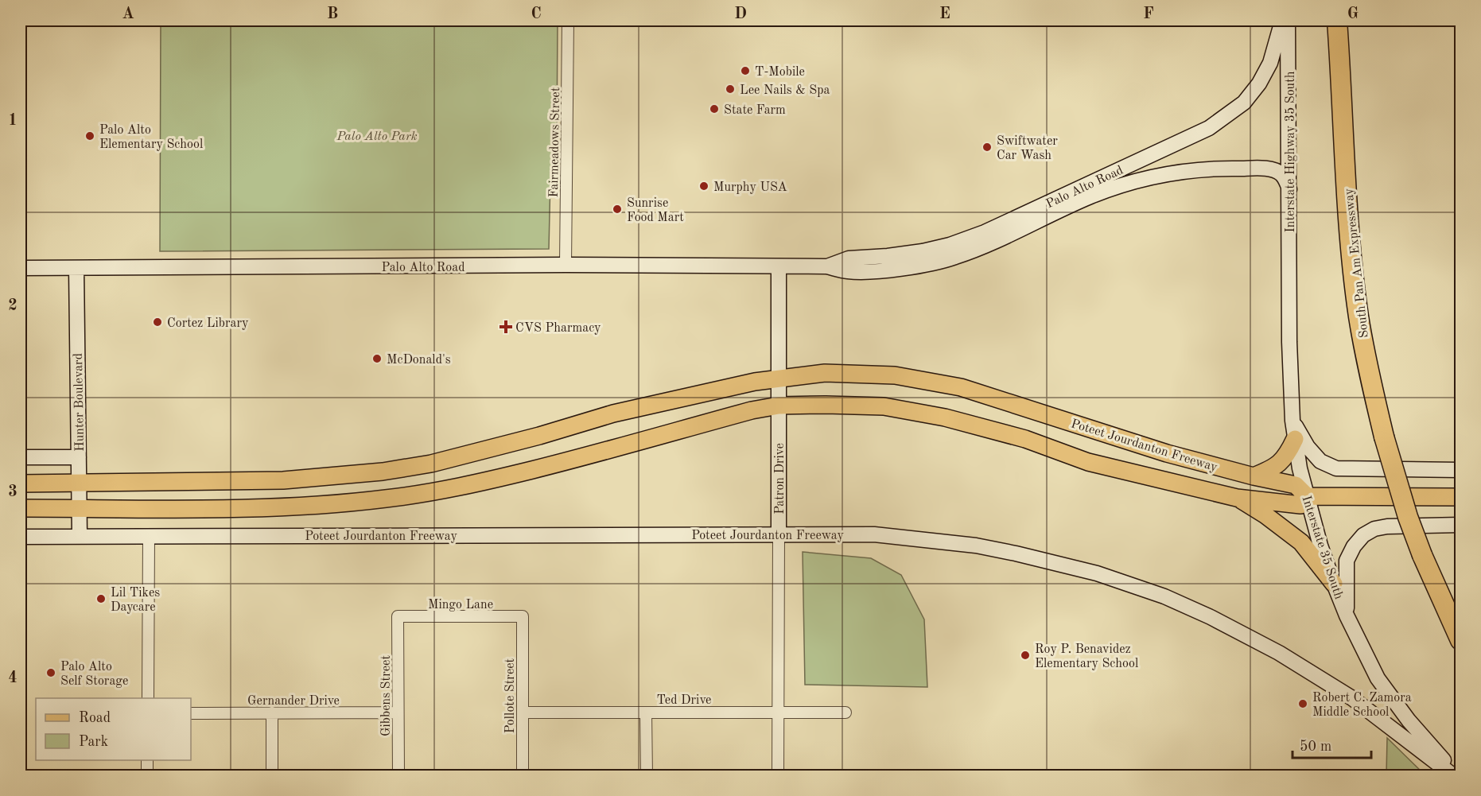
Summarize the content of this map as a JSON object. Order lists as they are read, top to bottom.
{
  "streets": {
    "highway": ["South Pan Am Expressway"],
    "main road": ["Poteet Jourdanton Freeway"],
    "street": [
      "Fairmeadows Street",
      "Interstate Highway 35 South",
      "Palo Alto Road",
      "Hunter Boulevard",
      "Patron Drive",
      "Interstate 35 South",
      "Mingo Lane",
      "Gibbens Street",
      "Pollote Street",
      "Ted Drive",
      "Gernander Drive"
    ]
  },
  "crossings": [
    ["Fairmeadows Street", "Palo Alto Road"],
    ["Interstate Highway 35 South", "Palo Alto Road"],
    ["Interstate Highway 35 South", "Interstate 35 South"],
    ["Palo Alto Road", "Hunter Boulevard"],
    ["Palo Alto Road", "Patron Drive"],
    ["Hunter Boulevard", "Poteet Jourdanton Freeway"],
    ["Poteet Jourdanton Freeway", "Patron Drive"],
    ["Poteet Jourdanton Freeway", "Interstate 35 South"],
    ["Patron Drive", "Ted Drive"],
    ["Mingo Lane", "Gibbens Street"],
    ["Mingo Lane", "Pollote Street"],
    ["Gibbens Street", "Gernander Drive"],
    ["Pollote Street", "Ted Drive"]
  ],
  "parks": ["Palo Alto Park"],
  "places": {
    "other": [
      "T-Mobile",
      "Lee Nails & Spa",
      "State Farm",
      "Palo Alto Elementary School",
      "Swiftwater Car Wash",
      "Murphy USA",
      "Sunrise Food Mart",
      "Cortez Library",
      "McDonald's",
      "Lil Tikes Daycare",
      "Roy P. Benavidez Elementary School",
      "Palo Alto Self Storage",
      "Robert C. Zamora Middle School"
    ],
    "health": ["CVS Pharmacy"]
  },
  "legend": ["Road", "Park"],
  "scale_bar": "50 m",
  "grid": {
    "columns": [
      "A",
      "B",
      "C",
      "D",
      "E",
      "F",
      "G"
    ],
    "rows": [
      "1",
      "2",
      "3",
      "4"
    ]
  }
}
